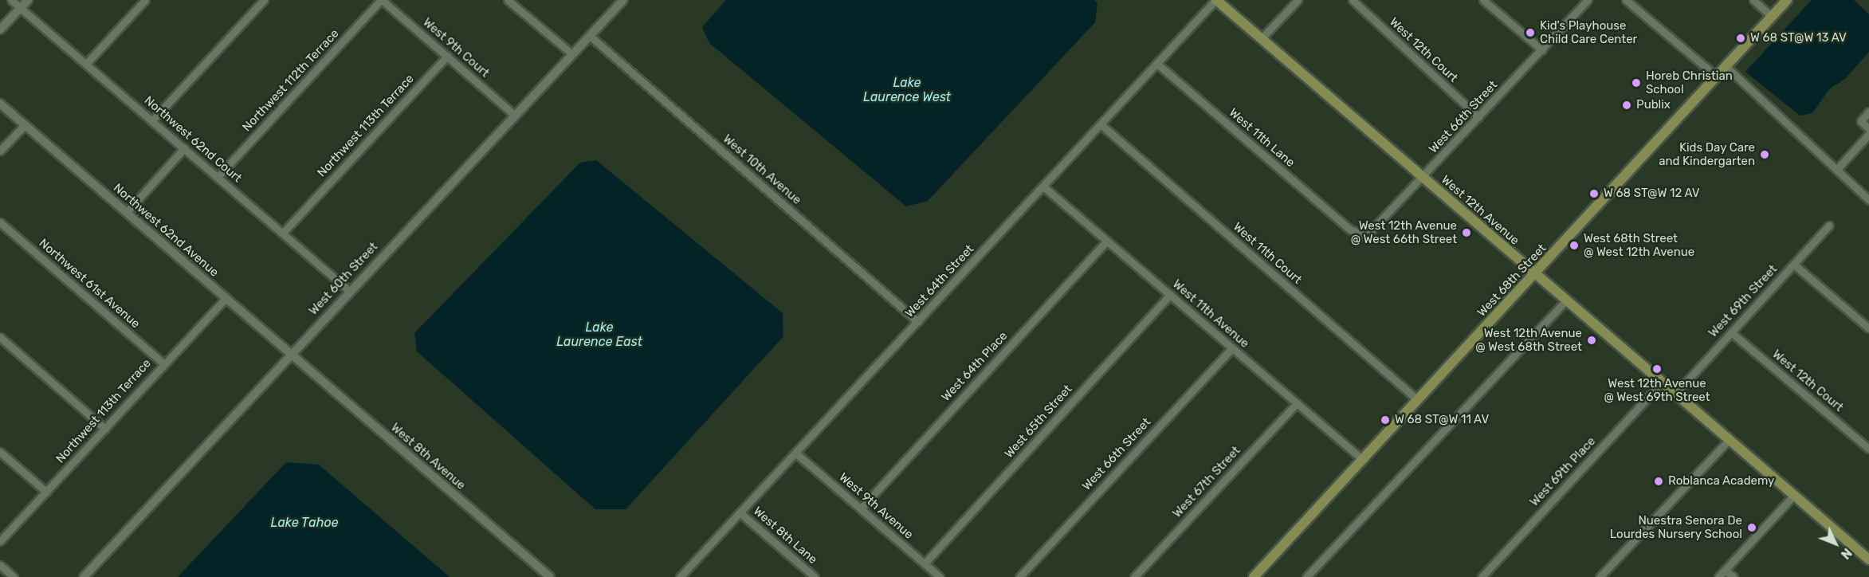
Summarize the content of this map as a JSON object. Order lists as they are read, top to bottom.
{
  "streets": {
    "main road": ["West 12th Avenue", "West 68th Street"],
    "street": [
      "West 9th Court",
      "West 12th Court",
      "Northwest 112th Terrace",
      "West 66th Street",
      "Northwest 113th Terrace",
      "West 11th Lane",
      "Northwest 62nd Court",
      "West 10th Avenue",
      "Northwest 62nd Avenue",
      "West 11th Court",
      "West 60th Street",
      "West 64th Street",
      "Northwest 61st Avenue",
      "West 69th Street",
      "West 11th Avenue",
      "West 64th Place",
      "West 65th Street",
      "West 8th Avenue",
      "West 69th Place",
      "West 67th Street",
      "West 9th Avenue",
      "West 8th Lane"
    ]
  },
  "crossings": [
    ["West 9th Court", "Northwest 112th Terrace"],
    ["West 9th Court", "Northwest 113th Terrace"],
    ["West 9th Court", "West 60th Street"],
    ["West 12th Court", "West 66th Street"],
    ["West 12th Court", "West 69th Street"],
    ["Northwest 112th Terrace", "Northwest 62nd Court"],
    ["West 66th Street", "West 11th Lane"],
    ["West 66th Street", "West 12th Avenue"],
    ["West 66th Street", "West 11th Avenue"],
    ["Northwest 113th Terrace", "Northwest 62nd Court"],
    ["Northwest 113th Terrace", "Northwest 62nd Avenue"],
    ["Northwest 113th Terrace", "Northwest 61st Avenue"],
    ["West 11th Lane", "West 64th Street"],
    ["Northwest 62nd Court", "West 60th Street"],
    ["West 10th Avenue", "West 60th Street"],
    ["West 10th Avenue", "West 64th Street"],
    ["West 12th Avenue", "West 68th Street"],
    ["West 12th Avenue", "West 64th Street"],
    ["West 12th Avenue", "West 69th Street"],
    ["West 12th Avenue", "West 69th Place"],
    ["Northwest 62nd Avenue", "West 60th Street"],
    ["Northwest 62nd Avenue", "West 8th Avenue"],
    ["West 11th Court", "West 68th Street"],
    ["West 11th Court", "West 64th Street"],
    ["West 60th Street", "West 8th Avenue"],
    ["West 68th Street", "West 11th Avenue"],
    ["West 64th Street", "West 11th Avenue"],
    ["West 64th Street", "West 9th Avenue"],
    ["West 64th Street", "West 8th Lane"],
    ["West 11th Avenue", "West 64th Place"],
    ["West 11th Avenue", "West 65th Street"],
    ["West 11th Avenue", "West 67th Street"],
    ["West 64th Place", "West 9th Avenue"],
    ["West 65th Street", "West 9th Avenue"]
  ],
  "water": ["Lake Laurence West", "Lake Laurence East", "Lake Tahoe"],
  "places": [
    "Kid's Playhouse Child Care Center",
    "W 68 ST@W 13 AV",
    "Horeb Christian School",
    "Publix",
    "Kids Day Care and Kindergarten",
    "W 68 ST@W 12 AV",
    "West 12th Avenue @ West 66th Street",
    "West 68th Street @ West 12th Avenue",
    "West 12th Avenue @ West 68th Street",
    "West 12th Avenue @ West 69th Street",
    "W 68 ST@W 11 AV",
    "Roblanca Academy",
    "Nuestra Senora De Lourdes Nursery School"
  ],
  "north": "bottom right"
}
